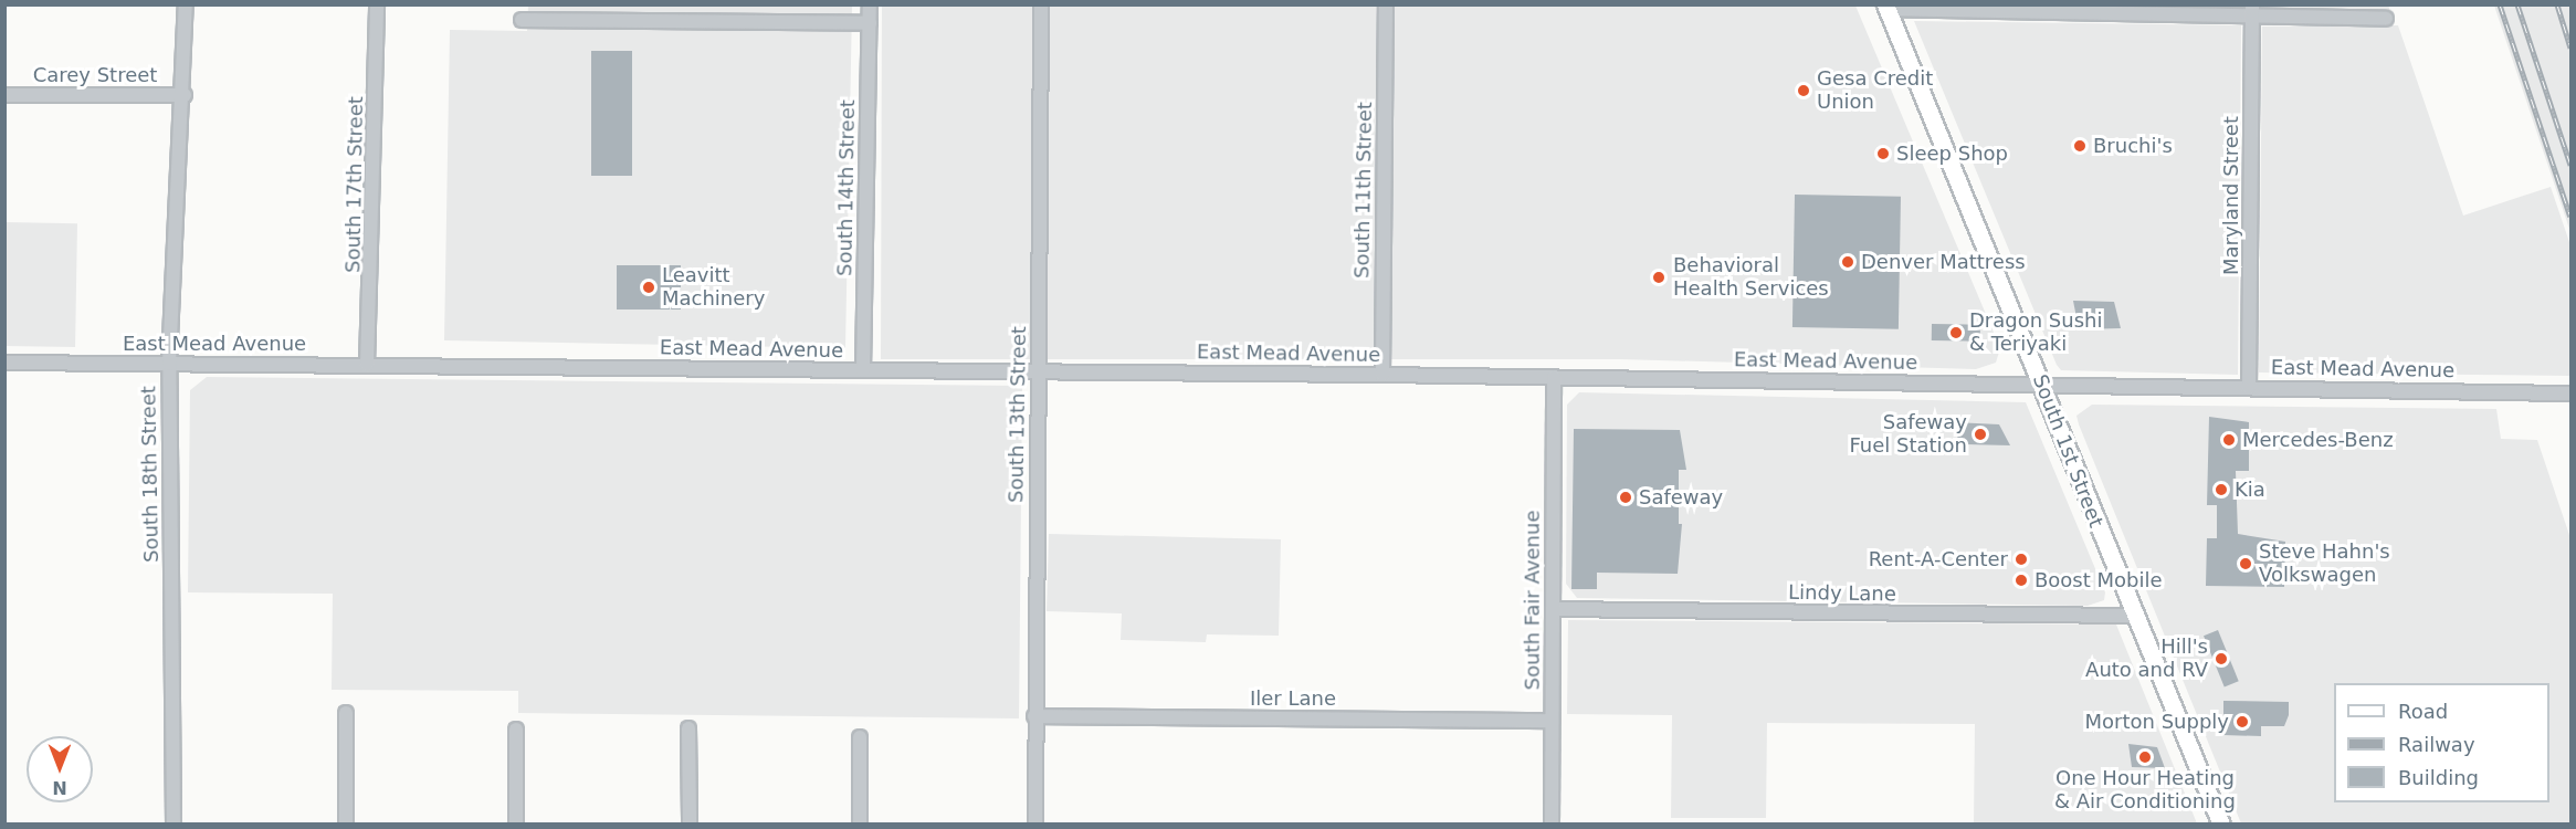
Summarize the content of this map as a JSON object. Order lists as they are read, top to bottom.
{
  "streets": {
    "main road": ["South 1st Street"],
    "street": [
      "Carey Street",
      "South 17th Street",
      "South 14th Street",
      "South 11th Street",
      "Maryland Street",
      "East Mead Avenue",
      "South 13th Street",
      "South 18th Street",
      "Lindy Lane",
      "South Fair Avenue",
      "Iler Lane"
    ]
  },
  "crossings": [
    ["Carey Street", "South 18th Street"],
    ["South 17th Street", "East Mead Avenue"],
    ["South 14th Street", "East Mead Avenue"],
    ["South 11th Street", "East Mead Avenue"],
    ["Maryland Street", "East Mead Avenue"],
    ["East Mead Avenue", "South 13th Street"],
    ["East Mead Avenue", "South 1st Street"],
    ["East Mead Avenue", "South 18th Street"],
    ["East Mead Avenue", "South Fair Avenue"],
    ["South 13th Street", "Iler Lane"],
    ["South 1st Street", "Lindy Lane"],
    ["Lindy Lane", "South Fair Avenue"],
    ["South Fair Avenue", "Iler Lane"]
  ],
  "places": [
    "Gesa Credit Union",
    "Bruchi's",
    "Sleep Shop",
    "Denver Mattress",
    "Behavioral Health Services",
    "Leavitt Machinery",
    "Dragon Sushi & Teriyaki",
    "Safeway Fuel Station",
    "Mercedes-Benz",
    "Kia",
    "Safeway",
    "Rent-A-Center",
    "Steve Hahn's Volkswagen",
    "Boost Mobile",
    "Hill's Auto and RV",
    "Morton Supply",
    "One Hour Heating & Air Conditioning"
  ],
  "legend": ["Road", "Railway", "Building"],
  "north": "bottom"
}
